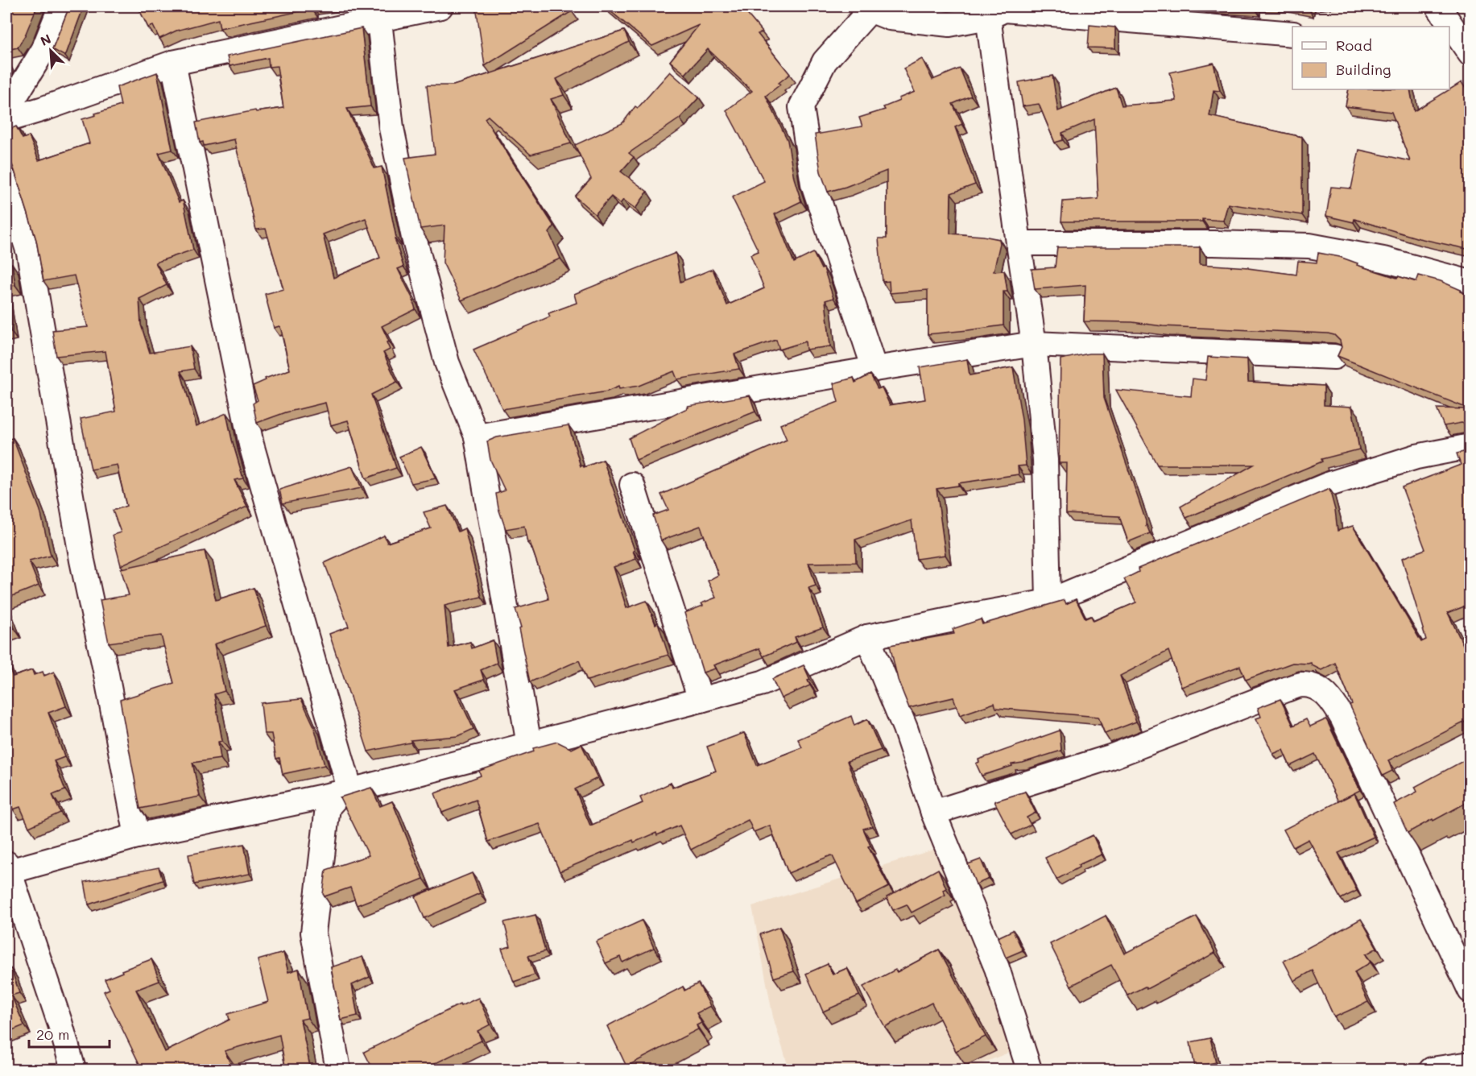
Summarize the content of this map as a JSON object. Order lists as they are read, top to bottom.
{
  "legend": ["Road", "Building"],
  "scale_bar": "20 m",
  "north": "top left"
}
